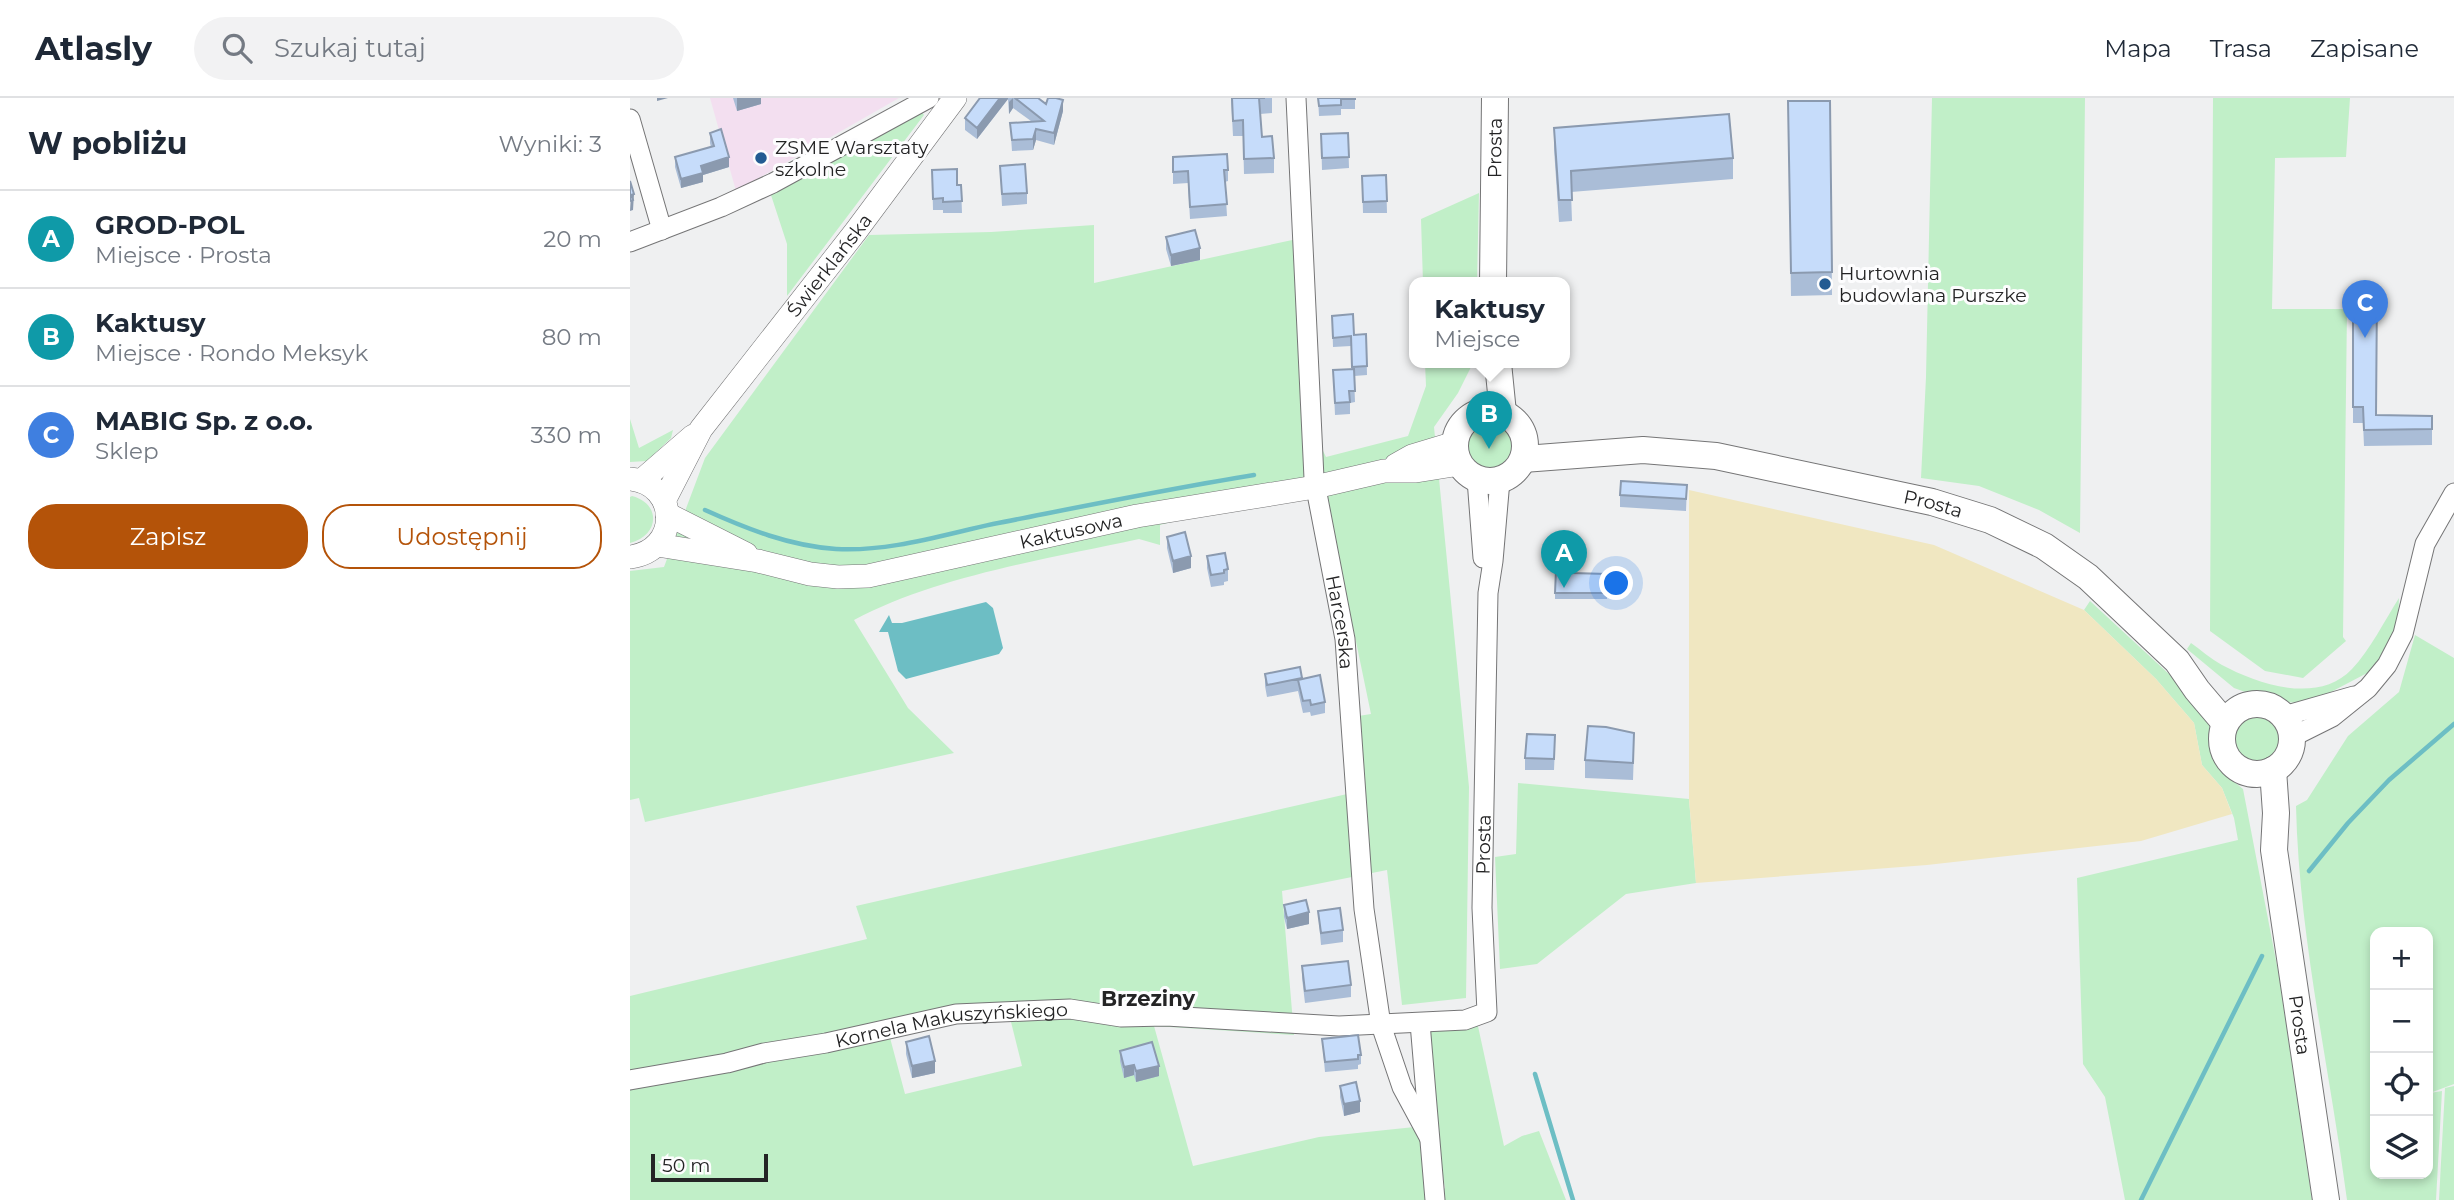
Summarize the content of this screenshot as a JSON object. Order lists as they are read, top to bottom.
{
  "streets": {
    "main road": ["Prosta"],
    "street": [
      "Świerklańska",
      "Kaktusowa",
      "Harcerska",
      "Kornela Makuszyńskiego"
    ]
  },
  "crossings": [
    ["Prosta", "Kaktusowa"],
    ["Prosta", "Kornela Makuszyńskiego"],
    ["Świerklańska", "Kaktusowa"],
    ["Kaktusowa", "Harcerska"],
    ["Harcerska", "Kornela Makuszyńskiego"]
  ],
  "districts": ["Brzeziny"],
  "places": ["ZSME Warsztaty szkolne", "Hurtownia budowlana Purszke"],
  "scale_bar": "50 m",
  "page": {
    "header": "Atlasly",
    "search": "Szukaj tutaj",
    "nav": ["Mapa", "Trasa", "Zapisane"],
    "heading": ["W pobliżu", "Wyniki: 3"],
    "list": [
      {
        "mark": "A",
        "name": "GROD-POL",
        "note": "Miejsce · Prosta",
        "value": "20 m"
      },
      {
        "mark": "B",
        "name": "Kaktusy",
        "note": "Miejsce · Rondo Meksyk",
        "value": "80 m"
      },
      {
        "mark": "C",
        "name": "MABIG Sp. z o.o.",
        "note": "Sklep",
        "value": "330 m"
      }
    ],
    "popup": ["Kaktusy", "Miejsce"],
    "pins": ["C", "B", "A"],
    "buttons": ["Zapisz", "Udostępnij"],
    "map_buttons": ["+", "−"],
    "scale": "50 m"
  }
}
